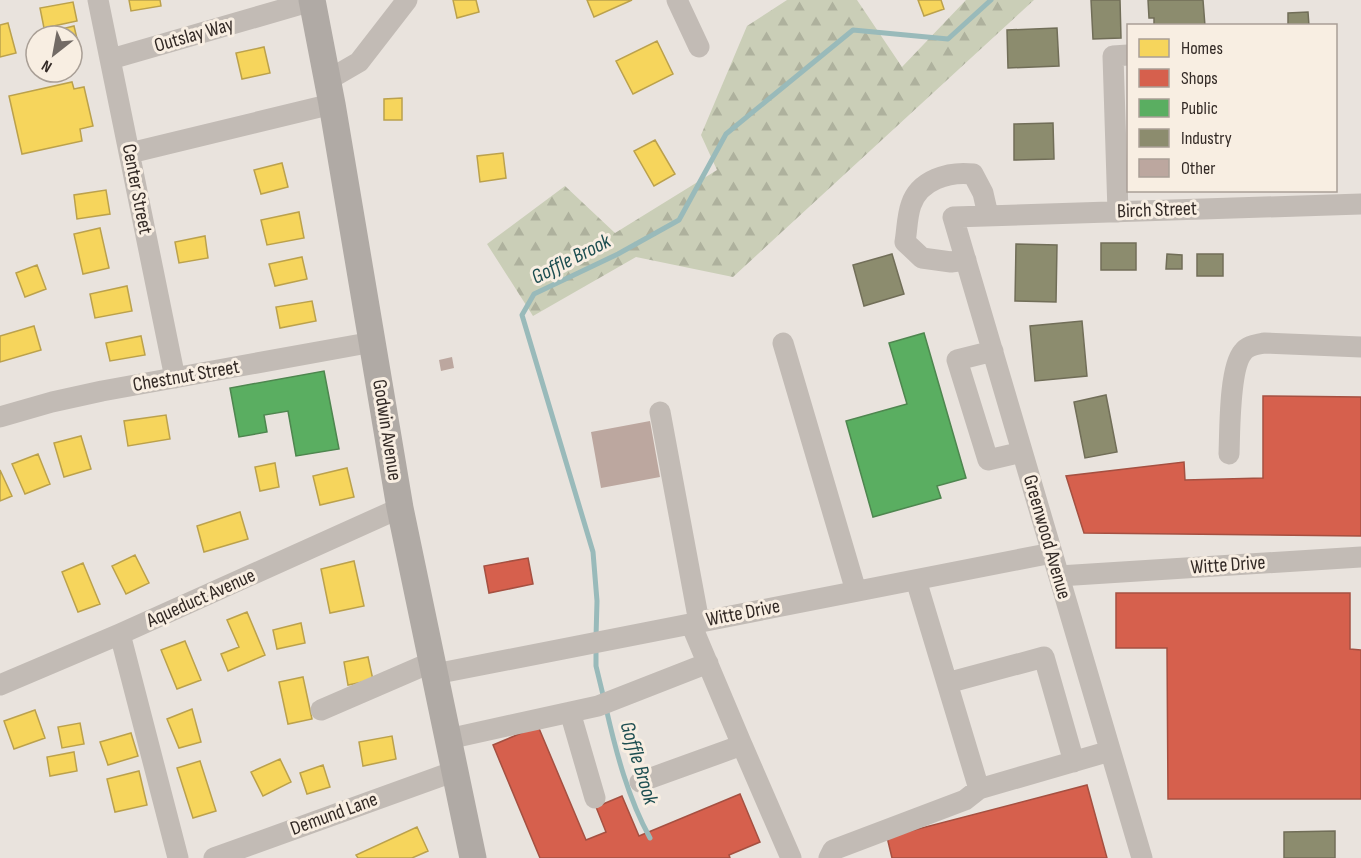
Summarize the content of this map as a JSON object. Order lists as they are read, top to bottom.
{
  "streets": {
    "main road": ["Godwin Avenue"],
    "street": [
      "Outslay Way",
      "Center Street",
      "Birch Street",
      "Chestnut Street",
      "Greenwood Avenue",
      "Witte Drive",
      "Aqueduct Avenue",
      "Demund Lane"
    ]
  },
  "crossings": [
    ["Outslay Way", "Center Street"],
    ["Outslay Way", "Godwin Avenue"],
    ["Center Street", "Chestnut Street"],
    ["Birch Street", "Greenwood Avenue"],
    ["Chestnut Street", "Godwin Avenue"],
    ["Godwin Avenue", "Witte Drive"],
    ["Godwin Avenue", "Aqueduct Avenue"],
    ["Godwin Avenue", "Demund Lane"],
    ["Greenwood Avenue", "Witte Drive"]
  ],
  "water": ["Goffle Brook"],
  "legend": [
    "Homes",
    "Shops",
    "Public",
    "Industry",
    "Other"
  ],
  "north": "bottom left"
}
